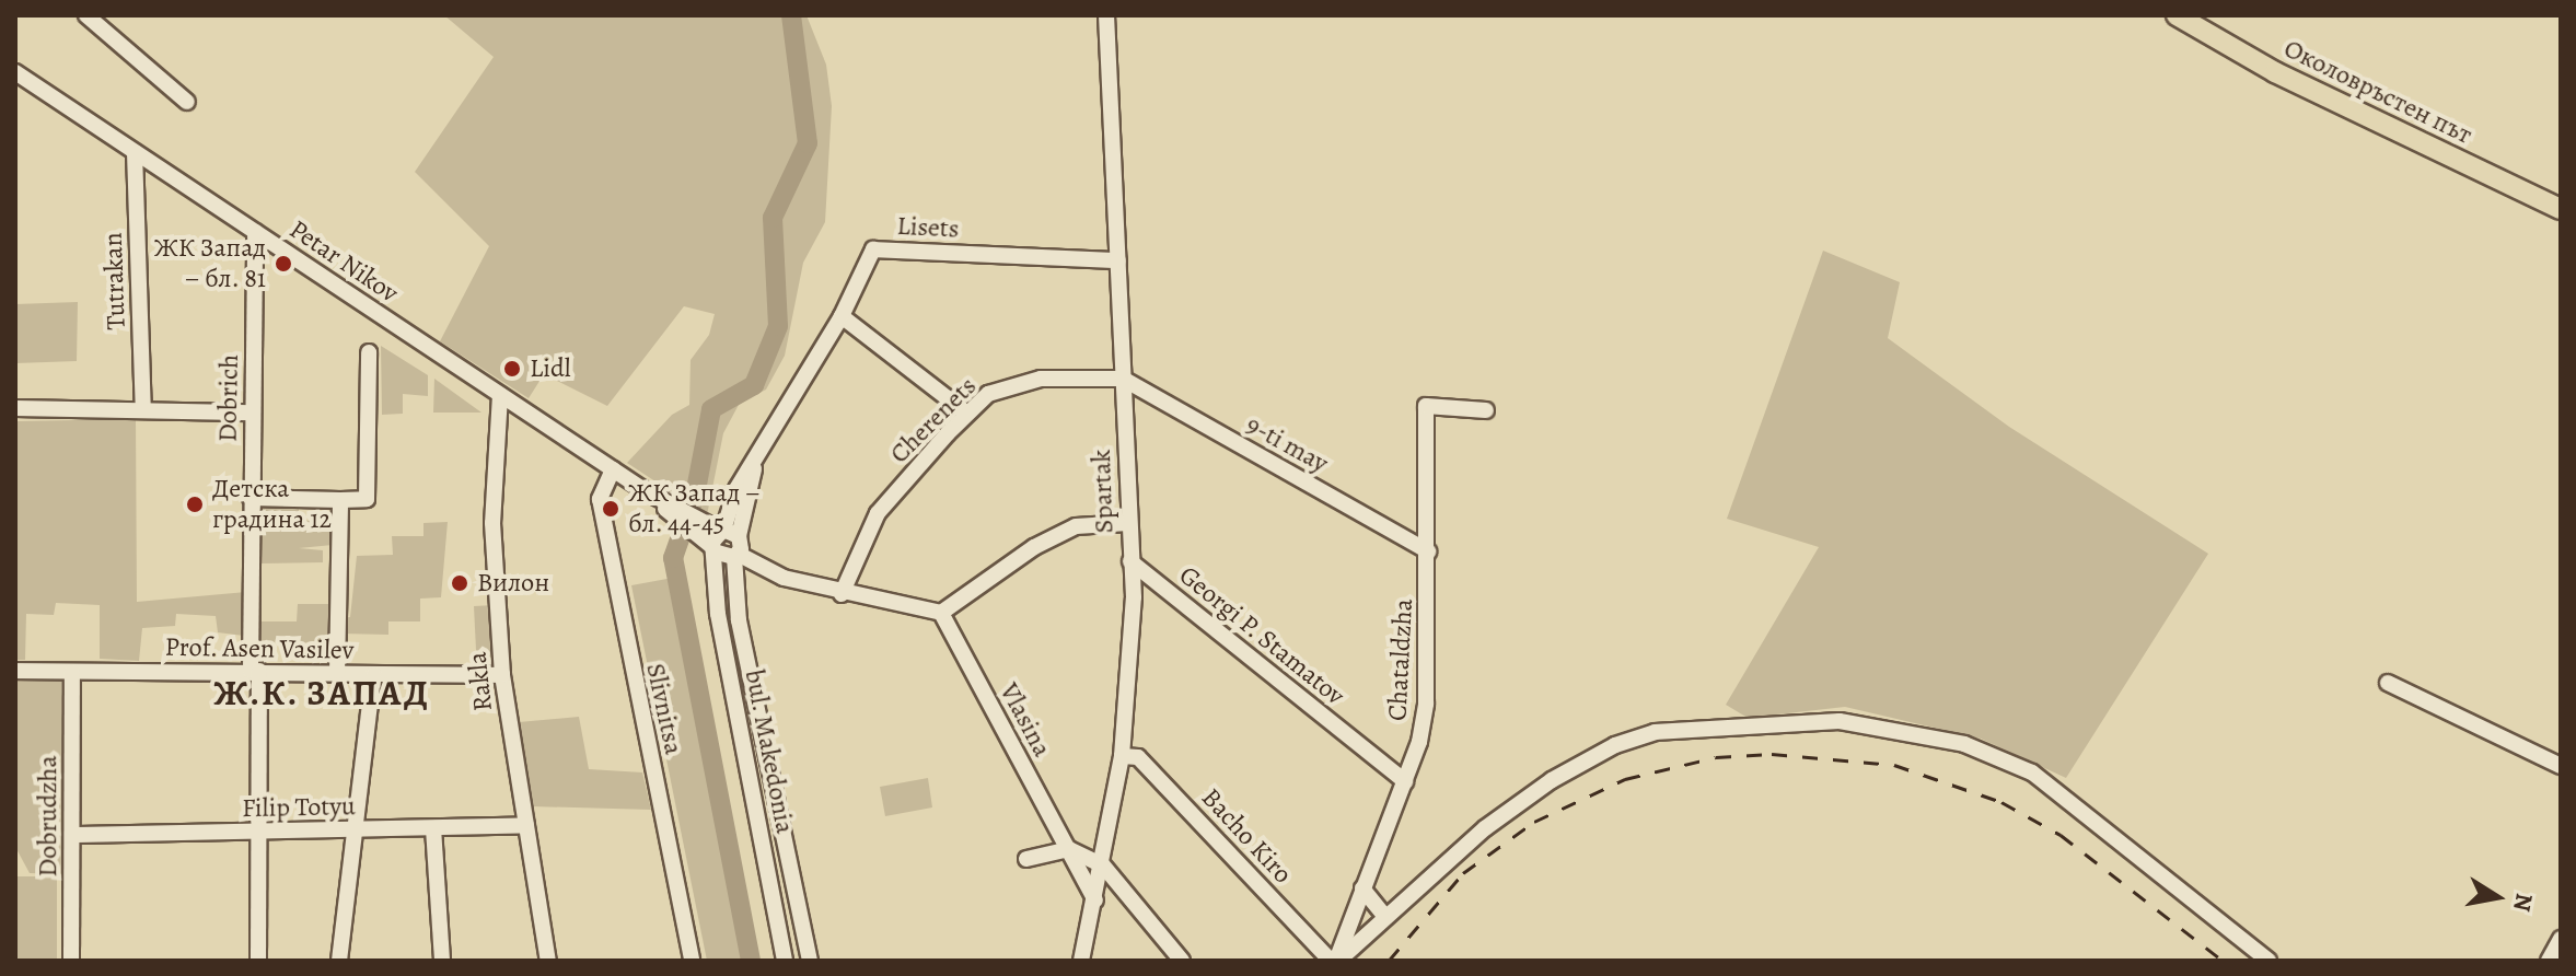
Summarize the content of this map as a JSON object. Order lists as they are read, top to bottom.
{
  "streets": {
    "main road": ["Околовръстен път"],
    "street": [
      "Lisets",
      "Petar Nikov",
      "Tutrakan",
      "Dobrich",
      "Cherenets",
      "9-ti may",
      "Spartak",
      "Georgi P. Stamatov",
      "Prof. Asen Vasilev",
      "Chataldzha",
      "Rakla",
      "Slivnitsa",
      "Vlasina",
      "bul. Makedonia",
      "Filip Totyu",
      "Dobrudzha",
      "Bacho Kiro"
    ]
  },
  "crossings": [
    ["Lisets", "Spartak"],
    ["Lisets", "bul. Makedonia"],
    ["Petar Nikov", "Tutrakan"],
    ["Petar Nikov", "Dobrich"],
    ["Petar Nikov", "Rakla"],
    ["Petar Nikov", "Slivnitsa"],
    ["Dobrich", "Prof. Asen Vasilev"],
    ["Dobrich", "Filip Totyu"],
    ["Cherenets", "9-ti may"],
    ["Cherenets", "Spartak"],
    ["9-ti may", "Spartak"],
    ["9-ti may", "Chataldzha"],
    ["Spartak", "Georgi P. Stamatov"],
    ["Spartak", "Vlasina"],
    ["Spartak", "Bacho Kiro"],
    ["Georgi P. Stamatov", "Chataldzha"],
    ["Prof. Asen Vasilev", "Rakla"],
    ["Prof. Asen Vasilev", "Dobrudzha"],
    ["Chataldzha", "Bacho Kiro"],
    ["Rakla", "Filip Totyu"],
    ["Filip Totyu", "Dobrudzha"]
  ],
  "districts": ["Ж.К. ЗАПАД"],
  "places": [
    "ЖК Запад – бл. 81",
    "Lidl",
    "Детска градина 12",
    "ЖК Запад – бл. 44-45",
    "Вилон"
  ],
  "north": "right"
}
